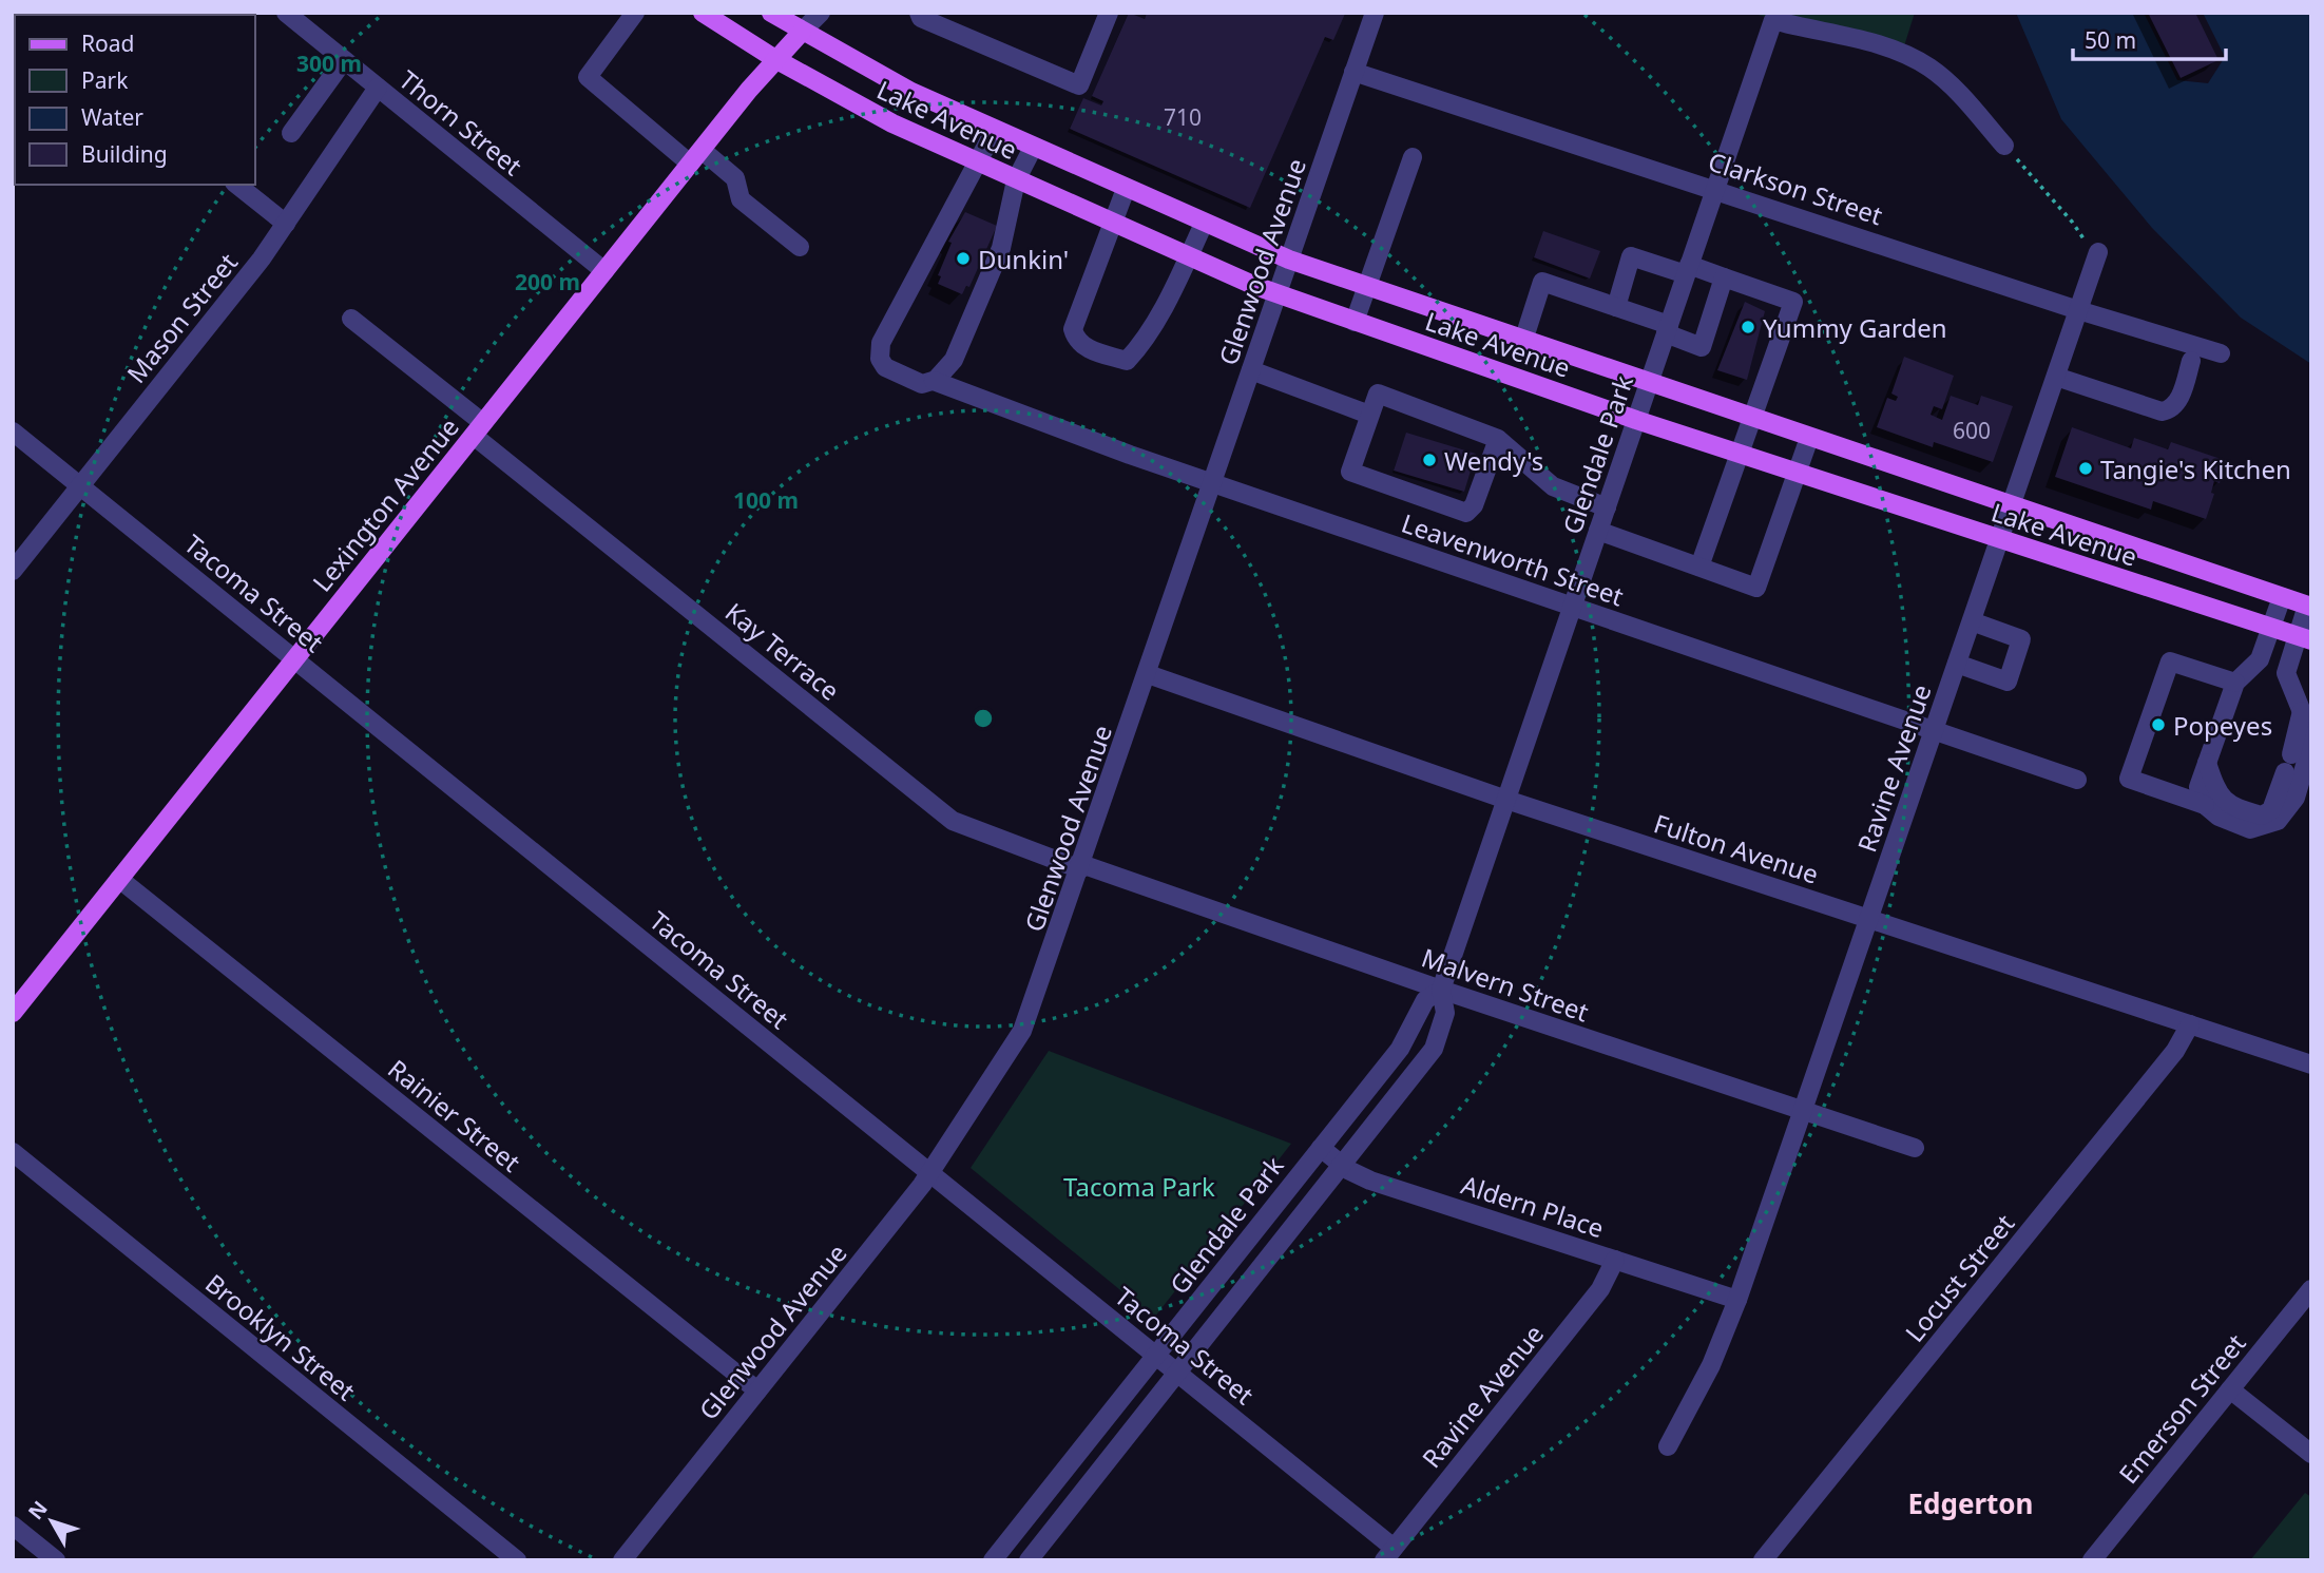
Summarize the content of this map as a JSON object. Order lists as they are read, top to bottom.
{
  "streets": {
    "main road": ["Lake Avenue", "Lexington Avenue"],
    "street": [
      "Thorn Street",
      "Clarkson Street",
      "Glenwood Avenue",
      "Mason Street",
      "Glendale Park",
      "Leavenworth Street",
      "Tacoma Street",
      "Kay Terrace",
      "Ravine Avenue",
      "Fulton Avenue",
      "Malvern Street",
      "Rainier Street",
      "Aldern Place",
      "Locust Street",
      "Brooklyn Street",
      "Emerson Street"
    ]
  },
  "crossings": [
    ["Lake Avenue", "Glenwood Avenue"],
    ["Lake Avenue", "Glendale Park"],
    ["Lake Avenue", "Lexington Avenue"],
    ["Lake Avenue", "Leavenworth Street"],
    ["Lake Avenue", "Ravine Avenue"],
    ["Thorn Street", "Mason Street"],
    ["Thorn Street", "Lexington Avenue"],
    ["Clarkson Street", "Glenwood Avenue"],
    ["Clarkson Street", "Glendale Park"],
    ["Clarkson Street", "Ravine Avenue"],
    ["Glenwood Avenue", "Leavenworth Street"],
    ["Glenwood Avenue", "Tacoma Street"],
    ["Glenwood Avenue", "Kay Terrace"],
    ["Glenwood Avenue", "Fulton Avenue"],
    ["Glenwood Avenue", "Malvern Street"],
    ["Glenwood Avenue", "Rainier Street"],
    ["Mason Street", "Tacoma Street"],
    ["Glendale Park", "Leavenworth Street"],
    ["Glendale Park", "Tacoma Street"],
    ["Glendale Park", "Fulton Avenue"],
    ["Glendale Park", "Malvern Street"],
    ["Glendale Park", "Aldern Place"],
    ["Lexington Avenue", "Tacoma Street"],
    ["Lexington Avenue", "Kay Terrace"],
    ["Lexington Avenue", "Rainier Street"],
    ["Leavenworth Street", "Ravine Avenue"],
    ["Tacoma Street", "Ravine Avenue"],
    ["Kay Terrace", "Malvern Street"],
    ["Ravine Avenue", "Fulton Avenue"],
    ["Ravine Avenue", "Malvern Street"],
    ["Ravine Avenue", "Aldern Place"],
    ["Fulton Avenue", "Locust Street"]
  ],
  "districts": ["Edgerton"],
  "parks": ["Tacoma Park"],
  "places": [
    "Dunkin'",
    "Yummy Garden",
    "Wendy's",
    "Tangie's Kitchen",
    "Popeyes"
  ],
  "house_numbers": ["710", "600"],
  "legend": [
    "Road",
    "Park",
    "Water",
    "Building"
  ],
  "scale_bar": "50 m",
  "north": "top left",
  "rings": ["300 m", "200 m", "100 m"]
}
